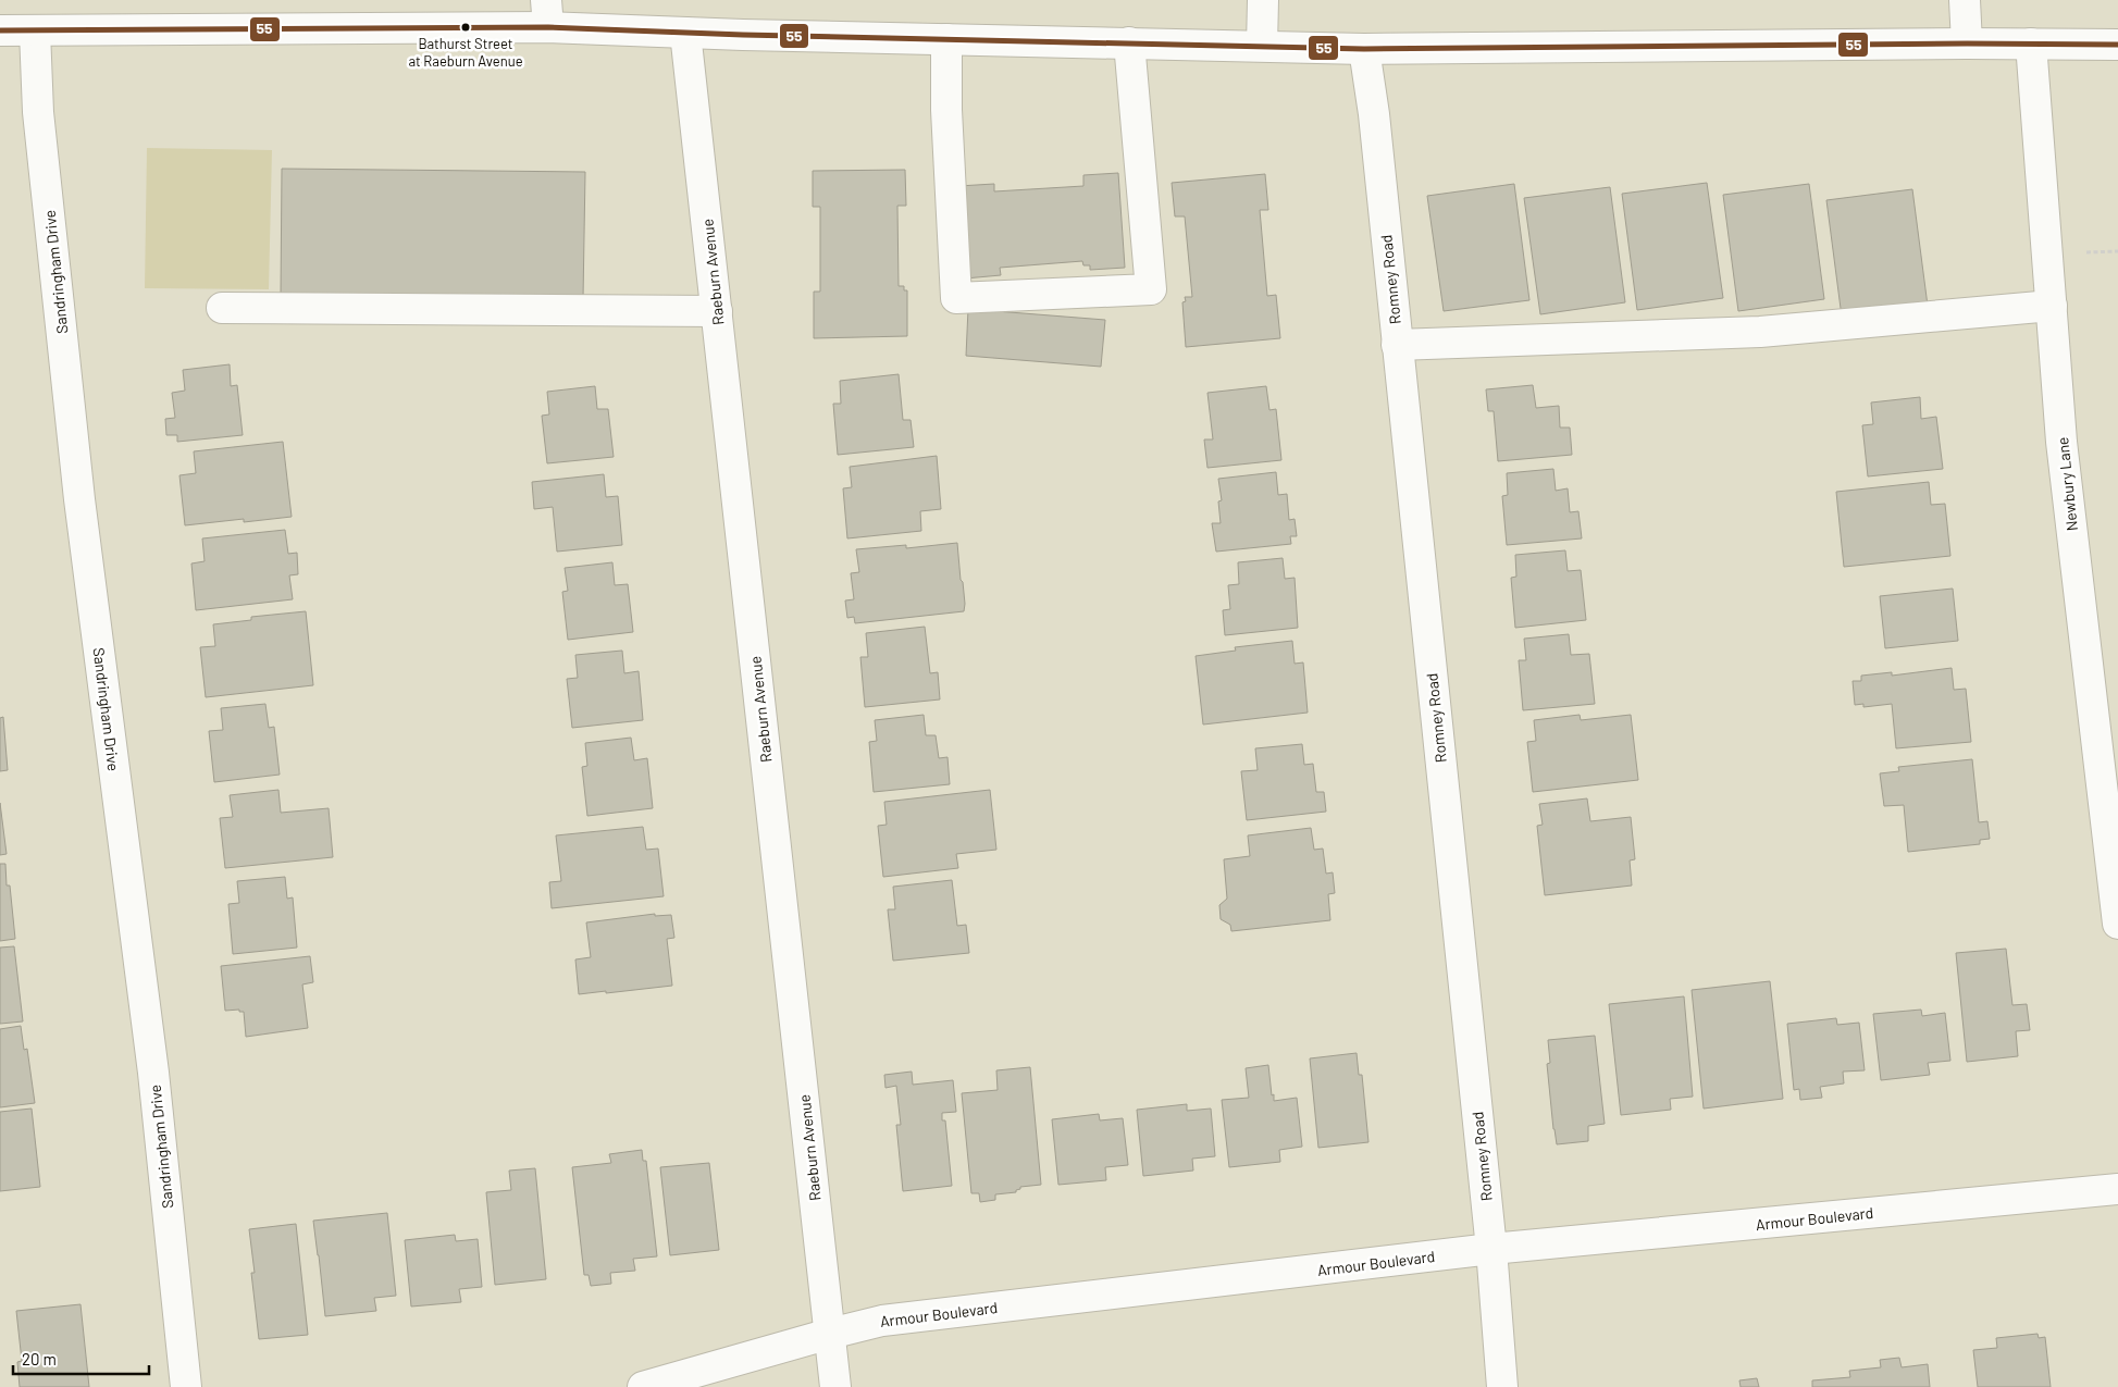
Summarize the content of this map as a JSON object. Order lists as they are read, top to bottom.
{
  "streets": {
    "street": [
      "Sandringham Drive",
      "Raeburn Avenue",
      "Romney Road",
      "Newbury Lane",
      "Armour Boulevard"
    ]
  },
  "crossings": [
    ["Raeburn Avenue", "Armour Boulevard"],
    ["Romney Road", "Armour Boulevard"]
  ],
  "places": ["Bathurst Street at Raeburn Avenue"],
  "lines": ["transit line 55"],
  "scale_bar": "20 m"
}
